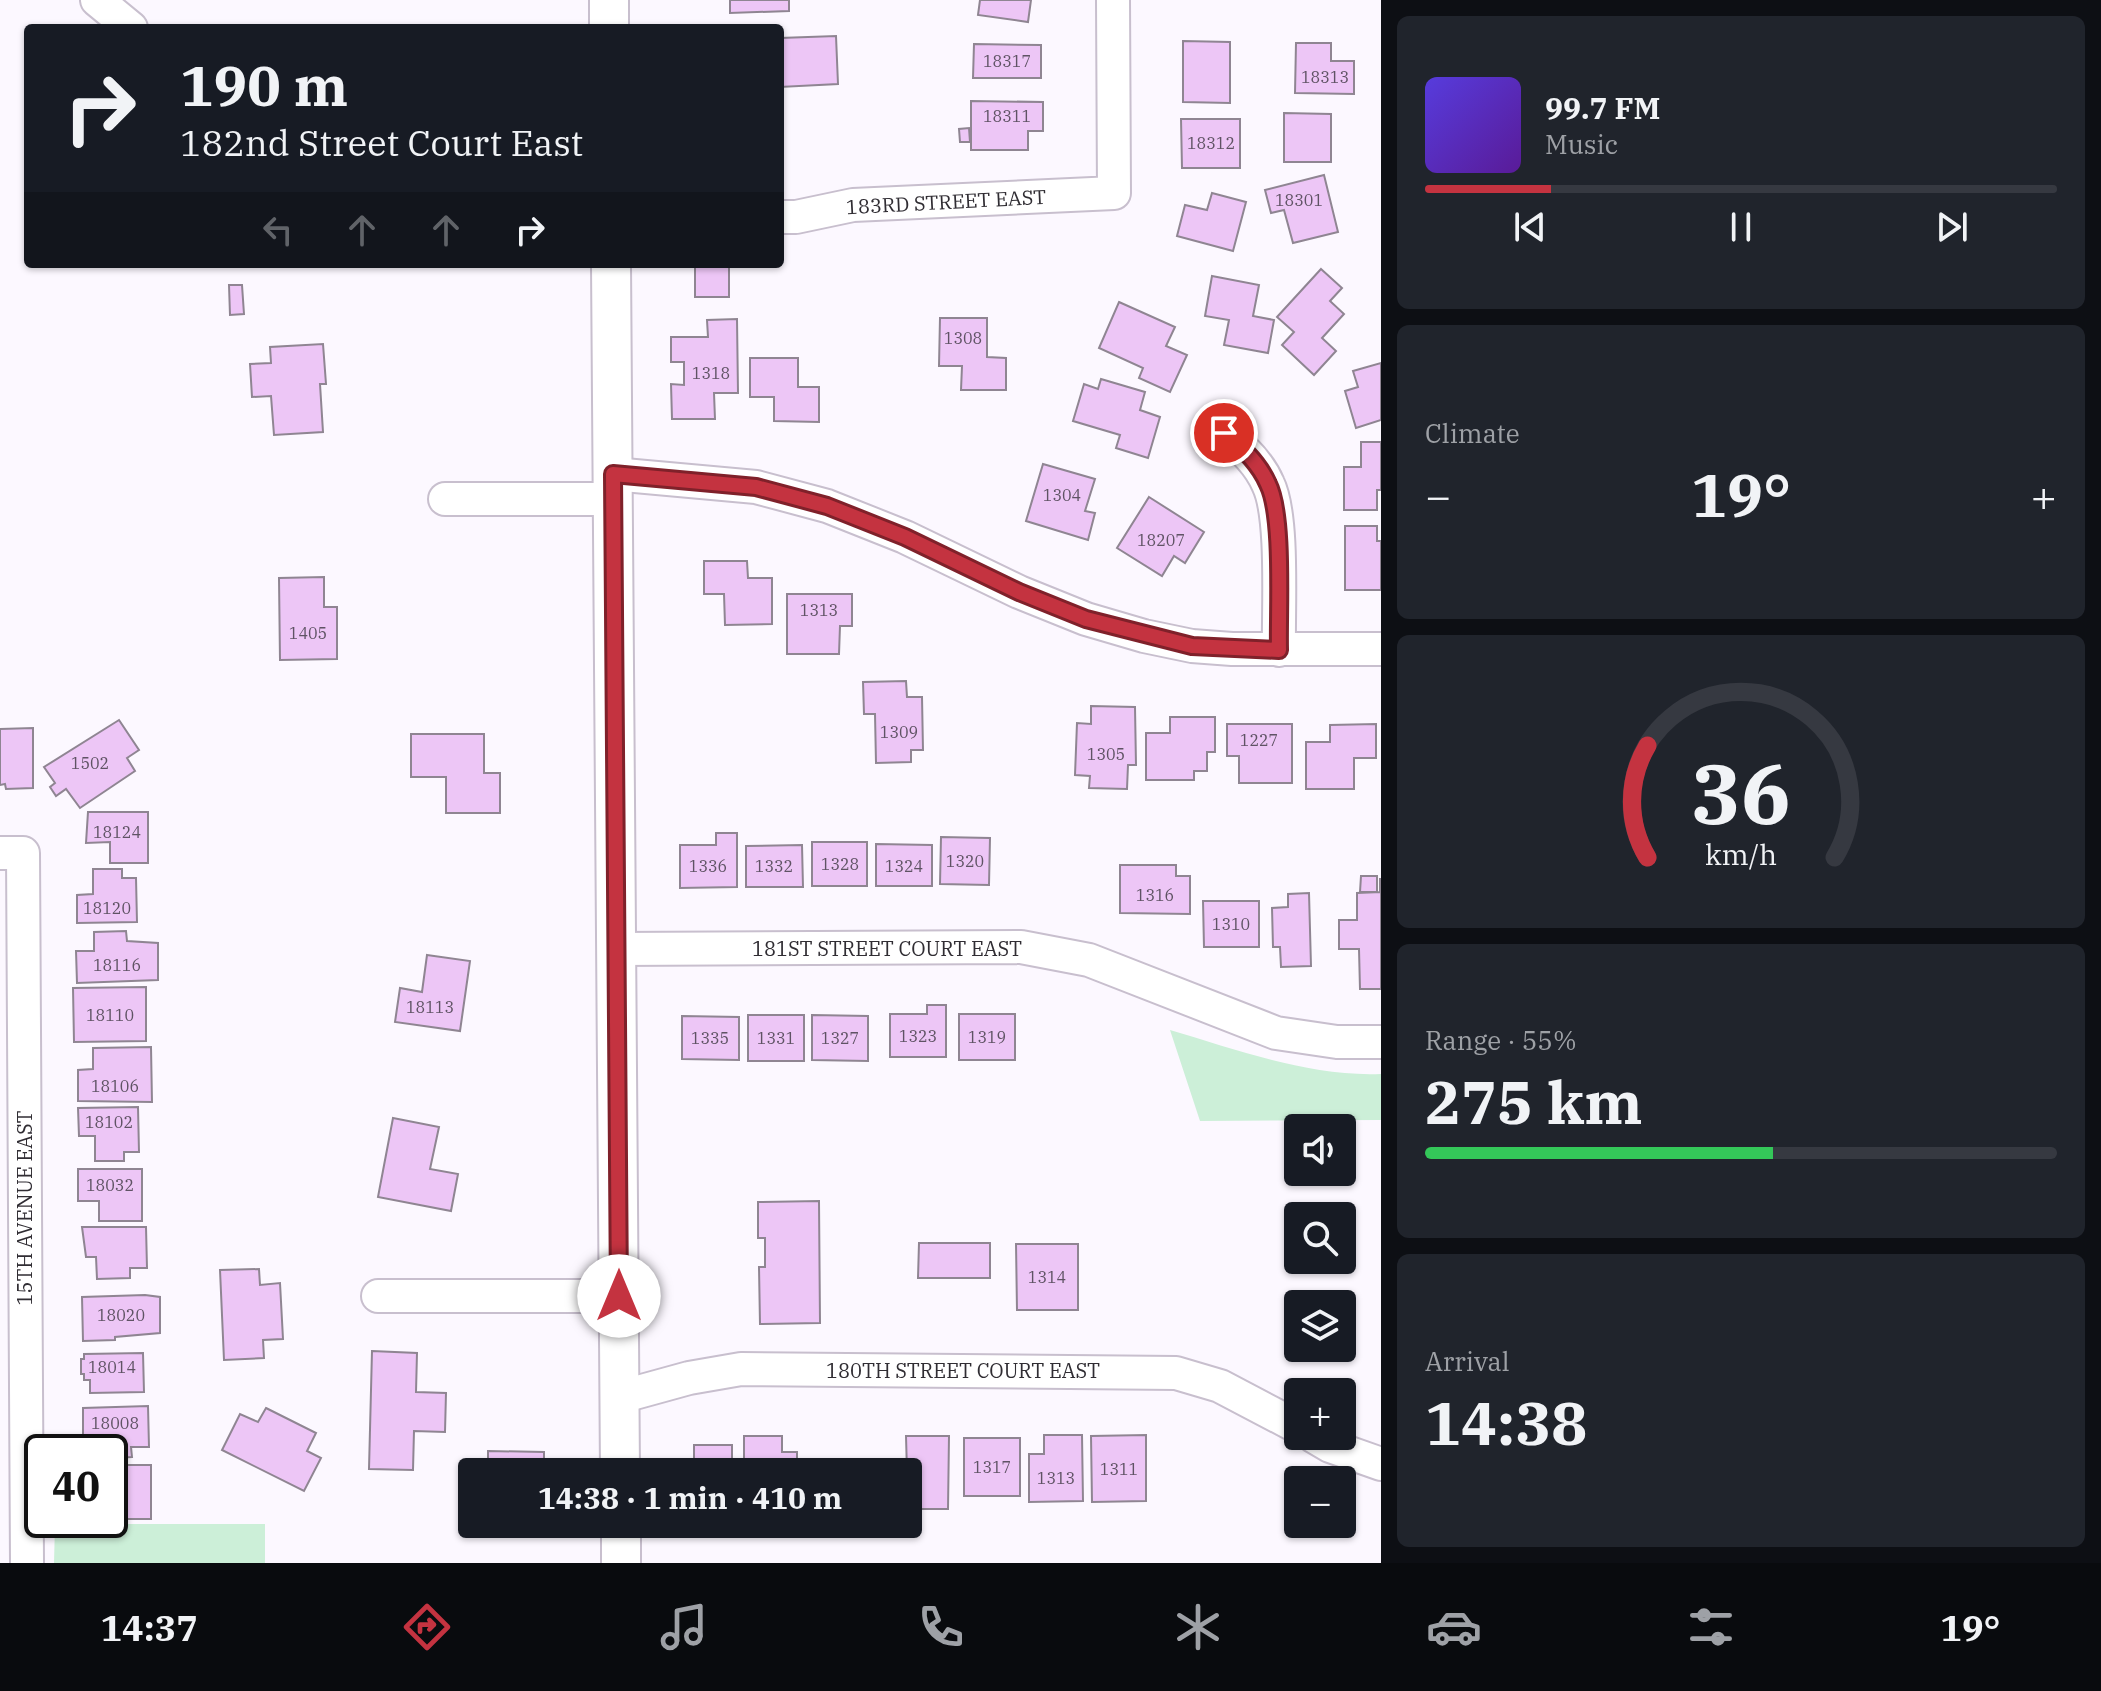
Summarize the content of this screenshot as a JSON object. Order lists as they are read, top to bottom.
{
  "streets": {
    "street": [
      "183RD STREET EAST",
      "181ST STREET COURT EAST",
      "15TH AVENUE EAST",
      "180TH STREET COURT EAST"
    ]
  },
  "house_numbers": [
    "18317",
    "18313",
    "18311",
    "18312",
    "18301",
    "1308",
    "1318",
    "1304",
    "18207",
    "1313",
    "1405",
    "1309",
    "1227",
    "1305",
    "1502",
    "18124",
    "1320",
    "1328",
    "1336",
    "1332",
    "1324",
    "1316",
    "18120",
    "1310",
    "18116",
    "18113",
    "18110",
    "1323",
    "1319",
    "1335",
    "1331",
    "1327",
    "18106",
    "18102",
    "18032",
    "1314",
    "18020",
    "18014",
    "18008",
    "1317",
    "1311",
    "1313"
  ],
  "page": {
    "turn": ["190 m", "182nd Street Court East"],
    "song": ["99.7 FM", "Music"],
    "tile": [
      "Climate",
      ["Range · 55%", "275 km"],
      ["Arrival", "14:38"]
    ],
    "heat": ["−", "19°", "+"],
    "map_buttons": ["+", "−"],
    "limit": "40",
    "trip": "14:38 · 1 min · 410 m",
    "tabs": ["14:37", "19°"],
    "gauge": ["36", "km/h"]
  }
}
